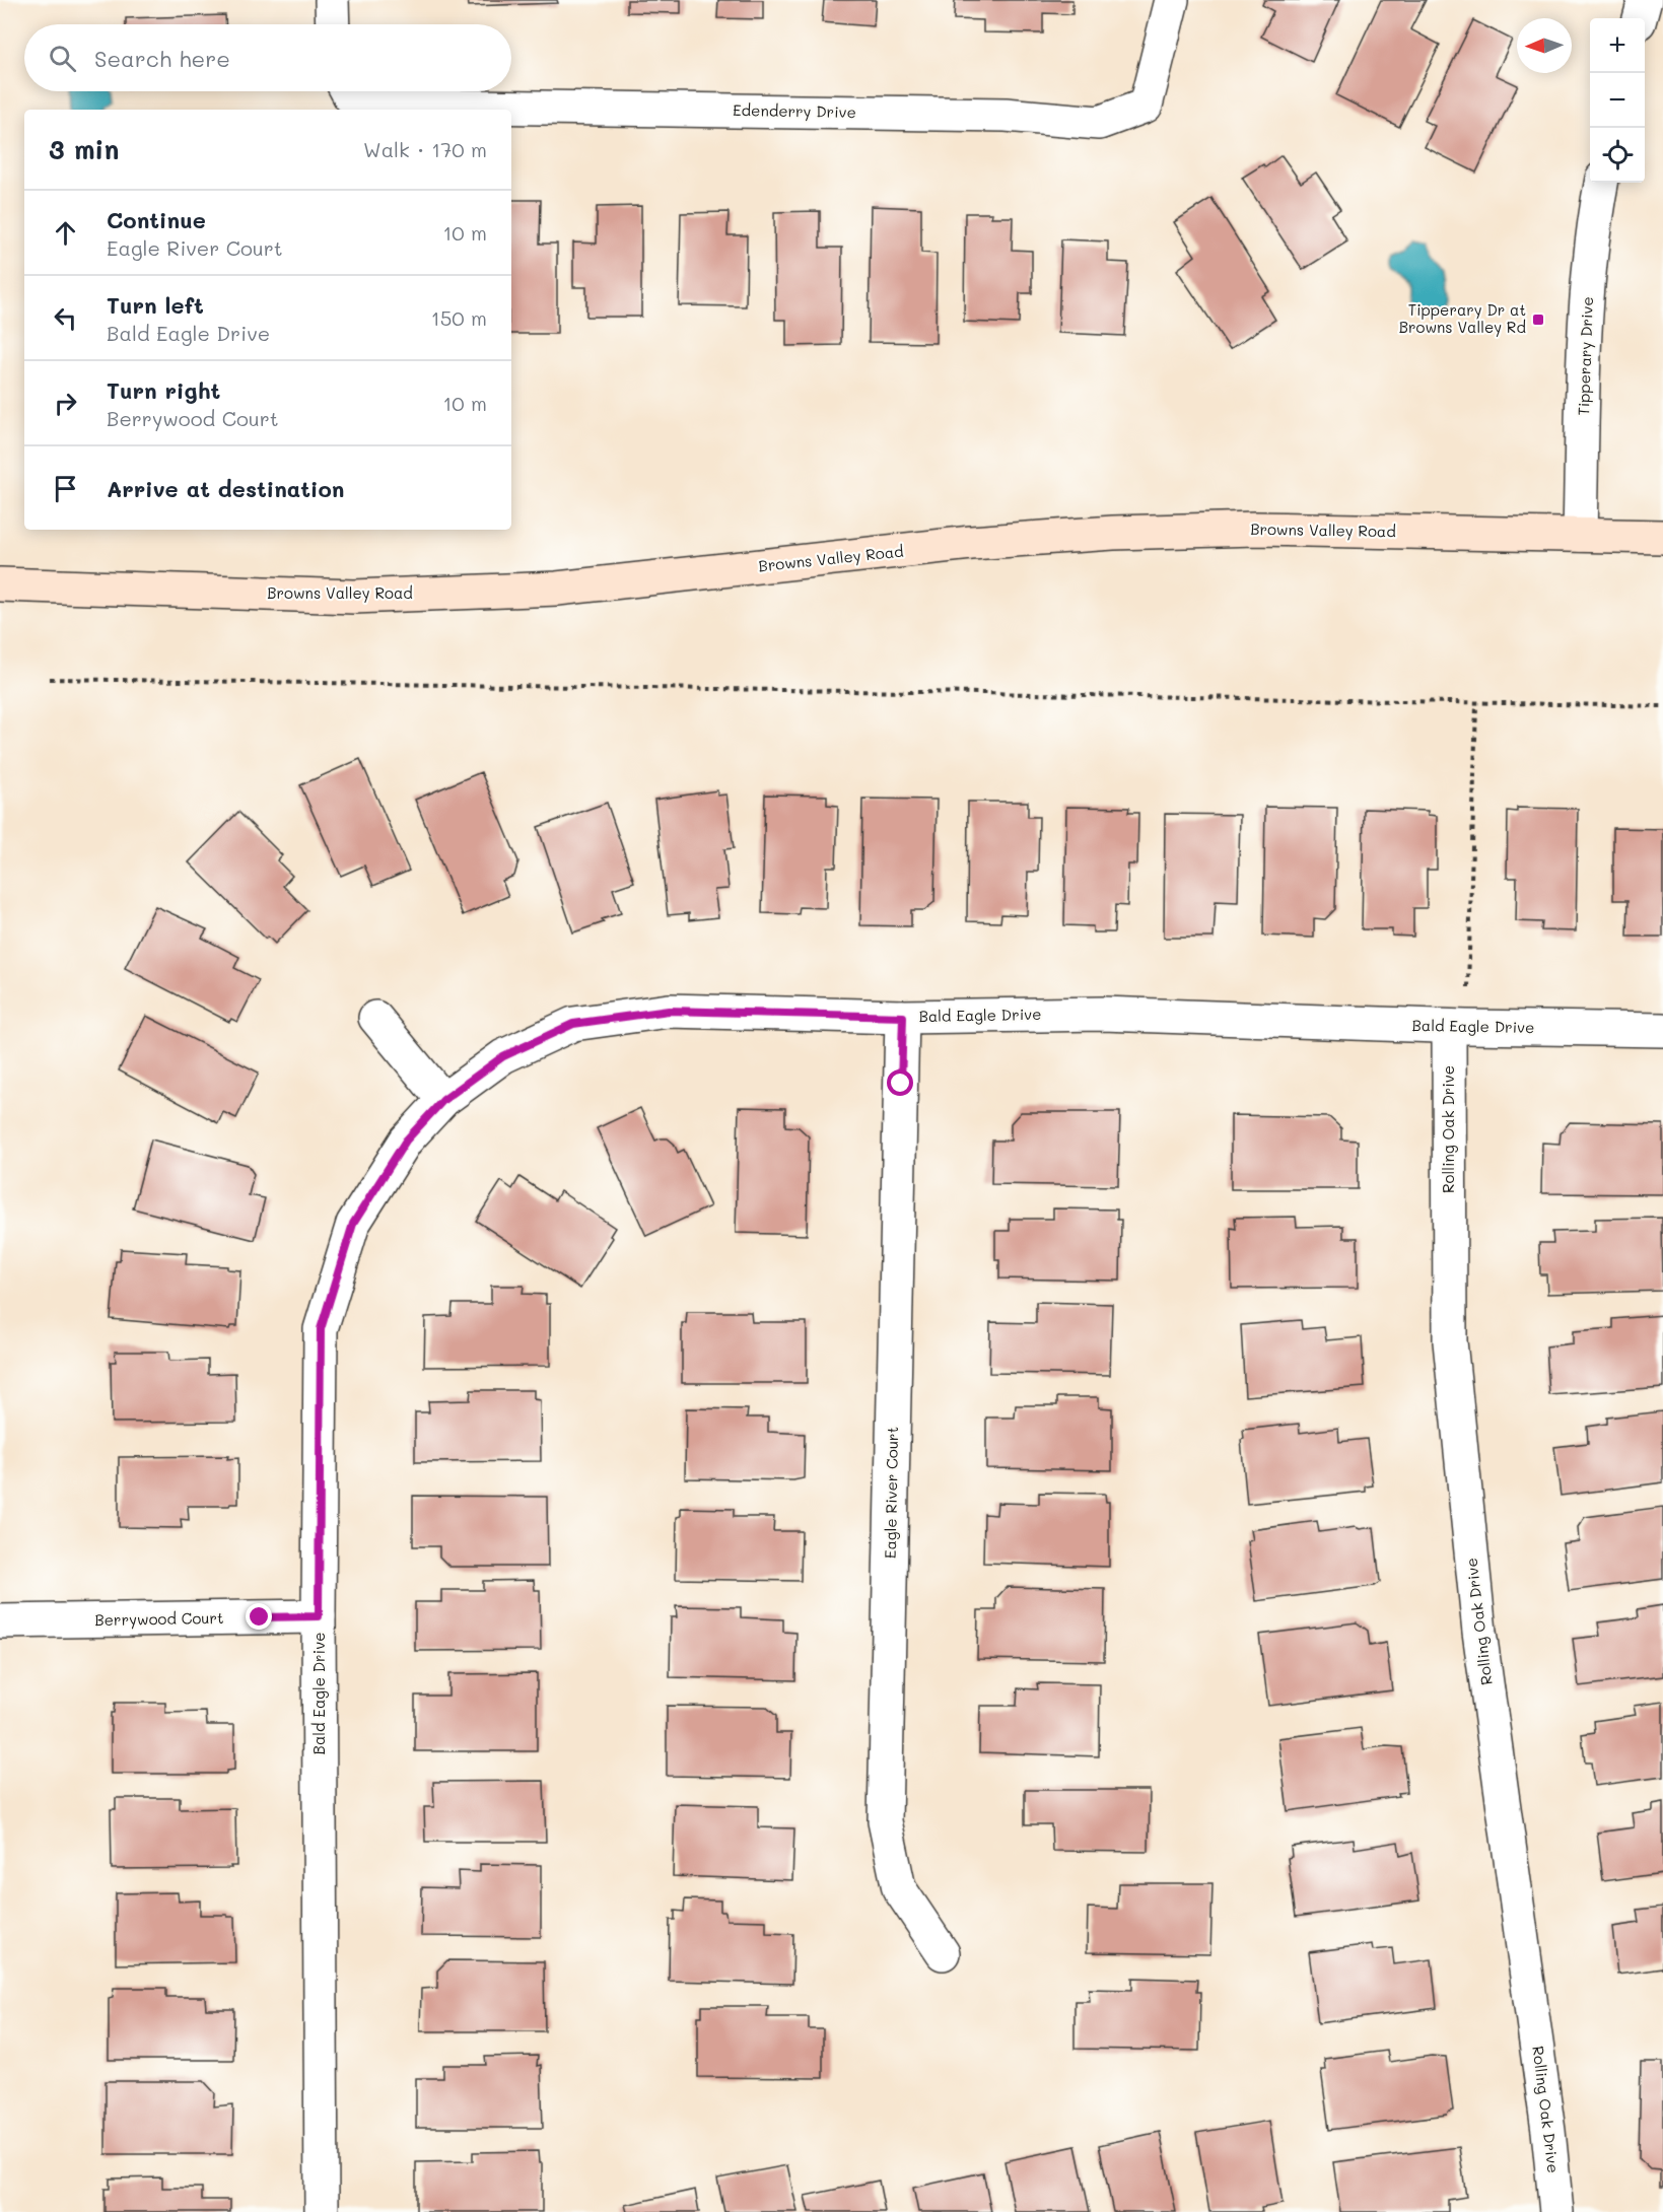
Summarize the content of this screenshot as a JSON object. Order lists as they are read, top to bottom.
{
  "streets": {
    "main road": ["Browns Valley Road"],
    "street": [
      "Edenderry Drive",
      "Tipperary Drive",
      "Bald Eagle Drive",
      "Rolling Oak Drive",
      "Eagle River Court",
      "Berrywood Court"
    ]
  },
  "crossings": [
    ["Tipperary Drive", "Browns Valley Road"],
    ["Bald Eagle Drive", "Rolling Oak Drive"],
    ["Bald Eagle Drive", "Eagle River Court"],
    ["Bald Eagle Drive", "Berrywood Court"]
  ],
  "places": {
    "transit": ["Tipperary Dr at Browns Valley Rd"]
  },
  "north": "left",
  "page": {
    "map_buttons": ["+", "−"],
    "search": "Search here",
    "heading": ["3 min", "Walk · 170 m"],
    "list": [
      ["Continue", "Eagle River Court", "10 m"],
      ["Turn left", "Bald Eagle Drive", "150 m"],
      ["Turn right", "Berrywood Court", "10 m"],
      "Arrive at destination"
    ]
  }
}
